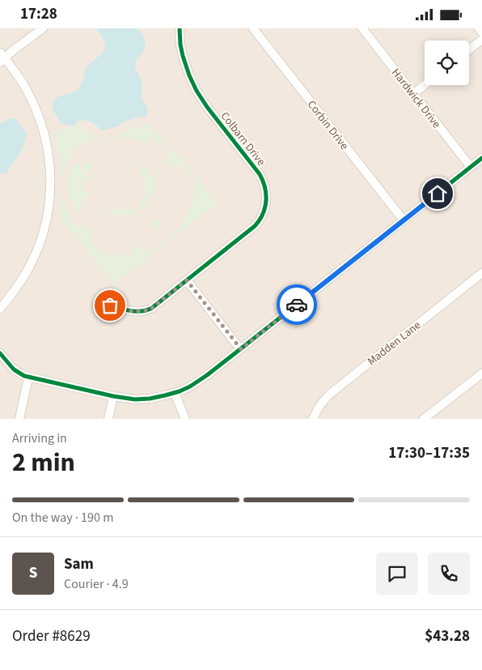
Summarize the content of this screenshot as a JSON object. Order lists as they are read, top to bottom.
{
  "streets": {
    "street": [
      "Hardwick Drive",
      "Corbin Drive",
      "Colbarn Drive",
      "Madden Lane"
    ]
  },
  "page": {
    "status": "17:28",
    "heading": ["2 min", "Arriving in", "17:30–17:35"],
    "panel": [
      "Sam",
      "Courier · 4.9",
      "Order #8629",
      "$43.28"
    ],
    "bar": "On the way · 190 m",
    "round": "S"
  }
}
